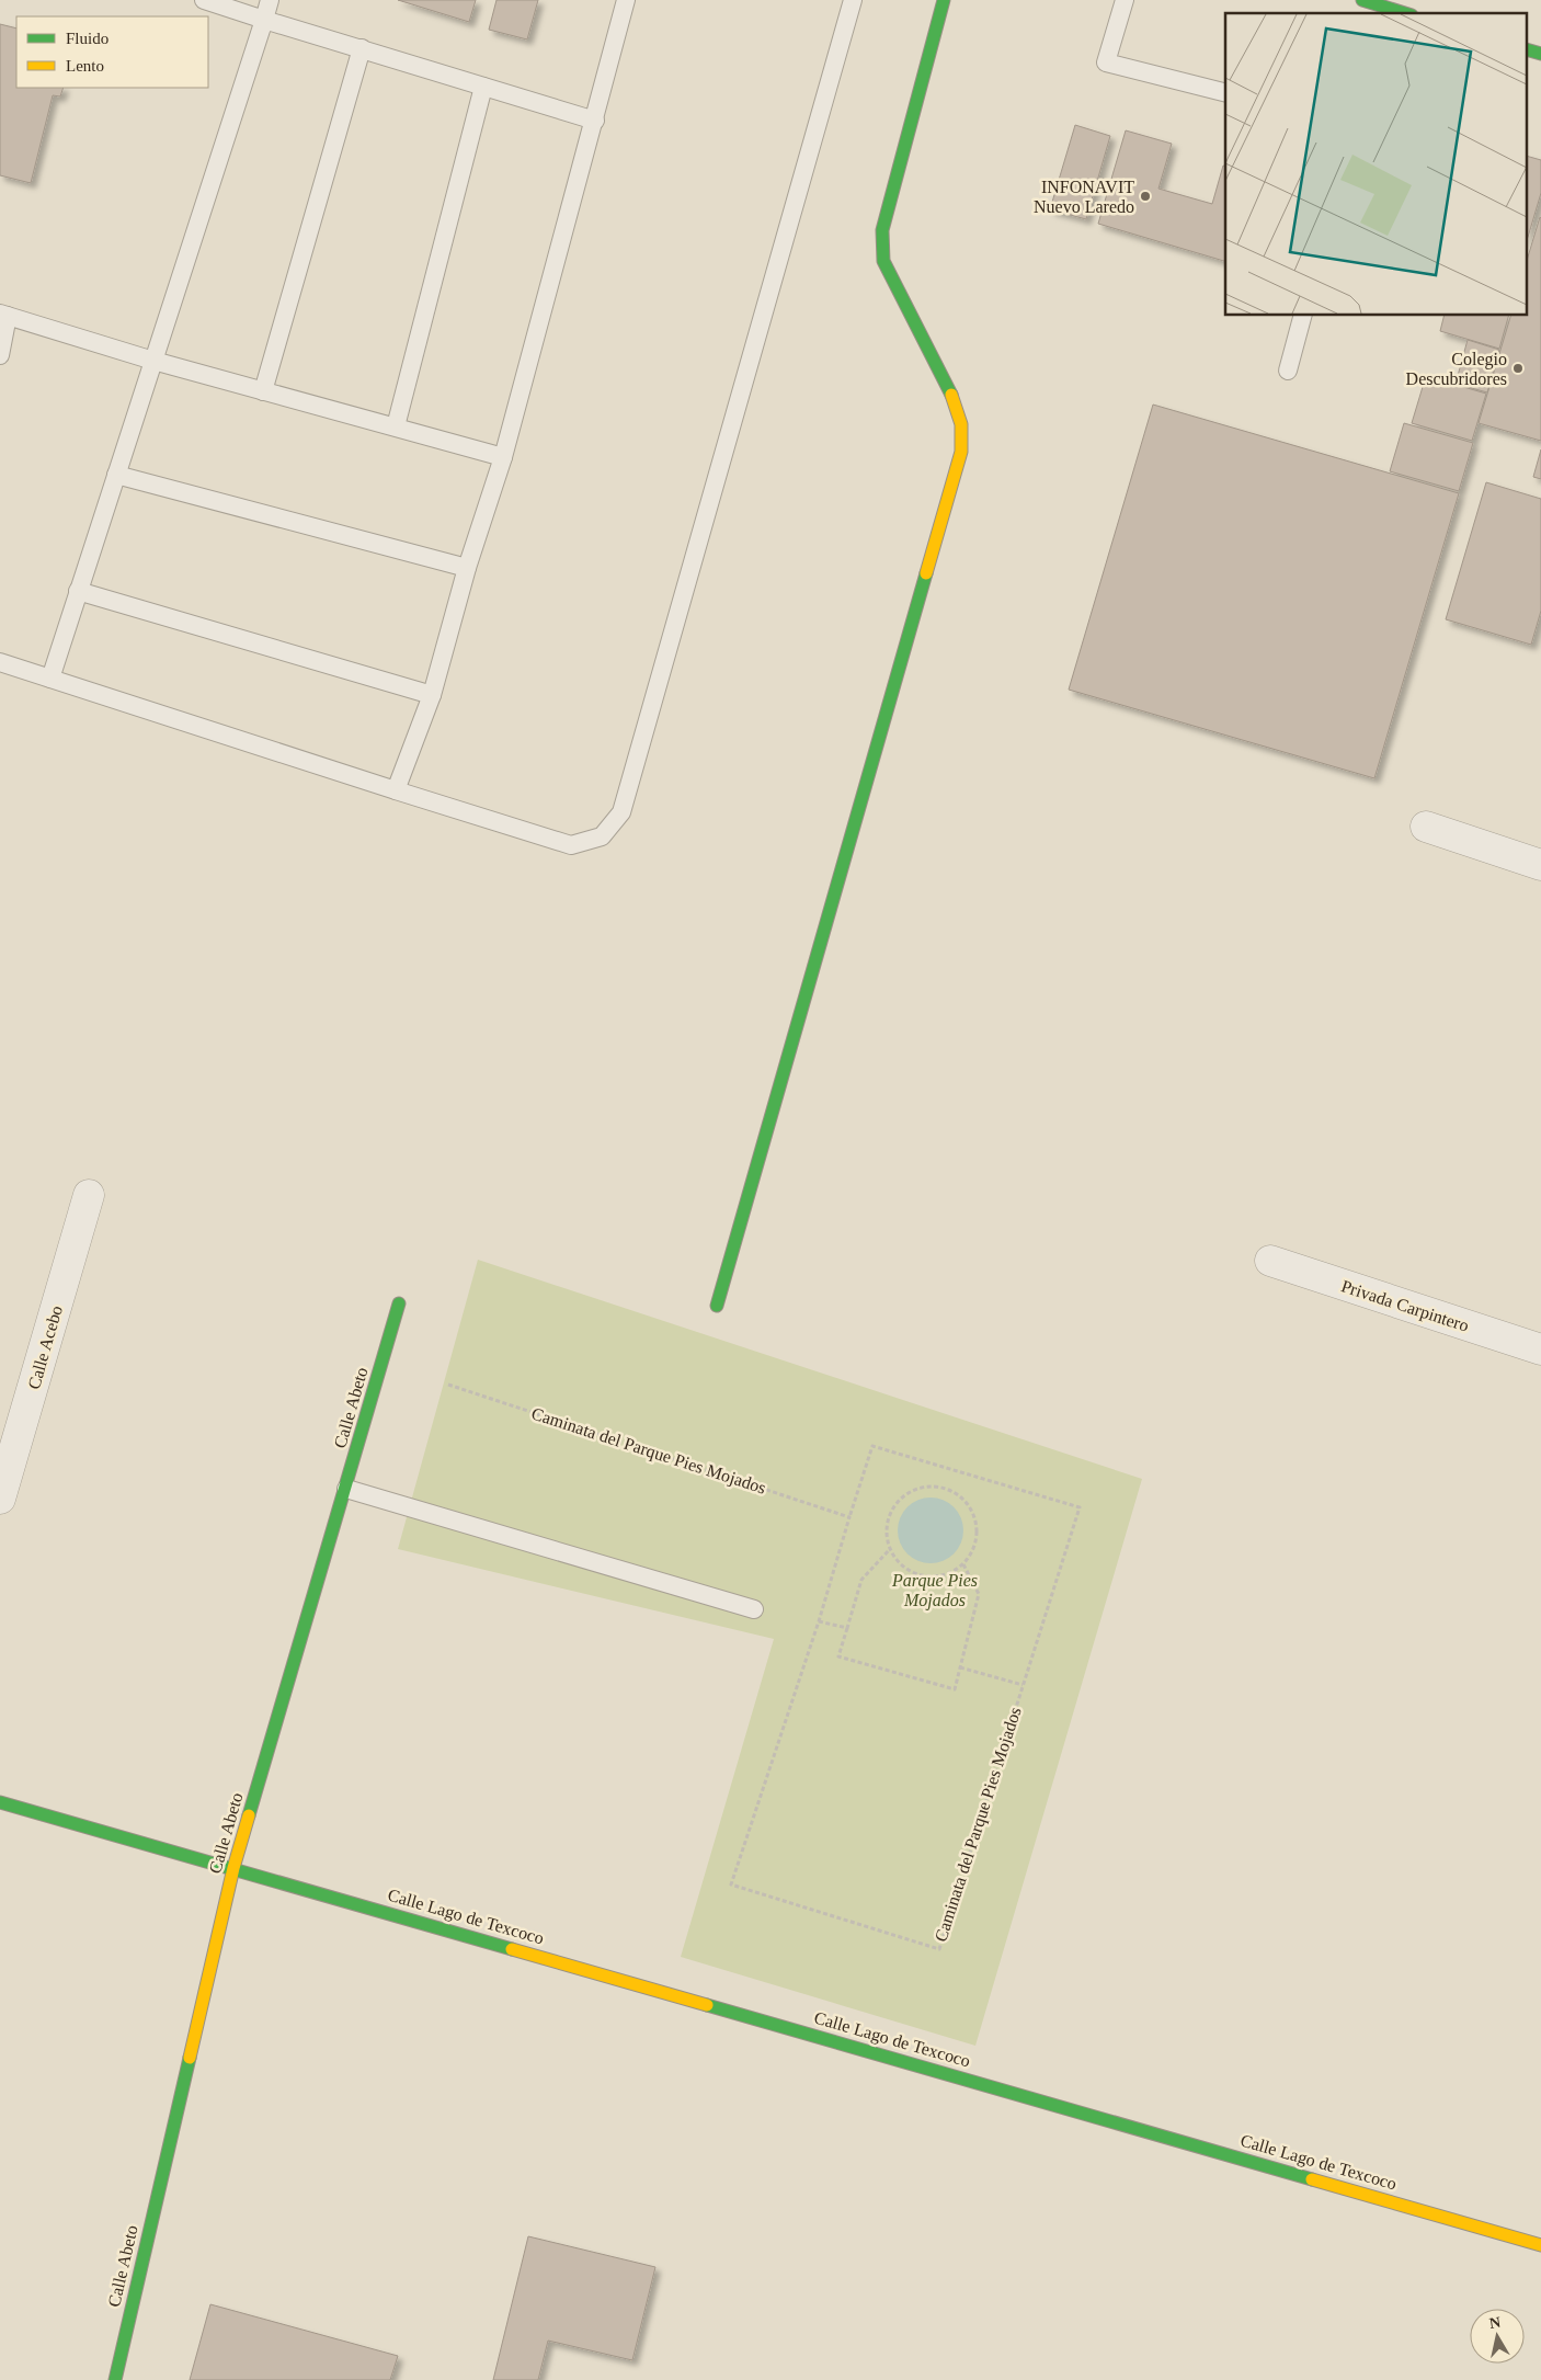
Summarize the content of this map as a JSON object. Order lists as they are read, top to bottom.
{
  "streets": {
    "street": [
      "Privada Carpintero",
      "Calle Acebo",
      "Calle Abeto",
      "Calle Lago de Texcoco"
    ],
    "path": ["Caminata del Parque Pies Mojados"]
  },
  "crossings": [
    ["Calle Abeto", "Calle Lago de Texcoco"]
  ],
  "parks": ["Parque Pies Mojados"],
  "places": ["INFONAVIT Nuevo Laredo", "Colegio Descubridores"],
  "legend": ["Fluido", "Lento"],
  "north": "top"
}
